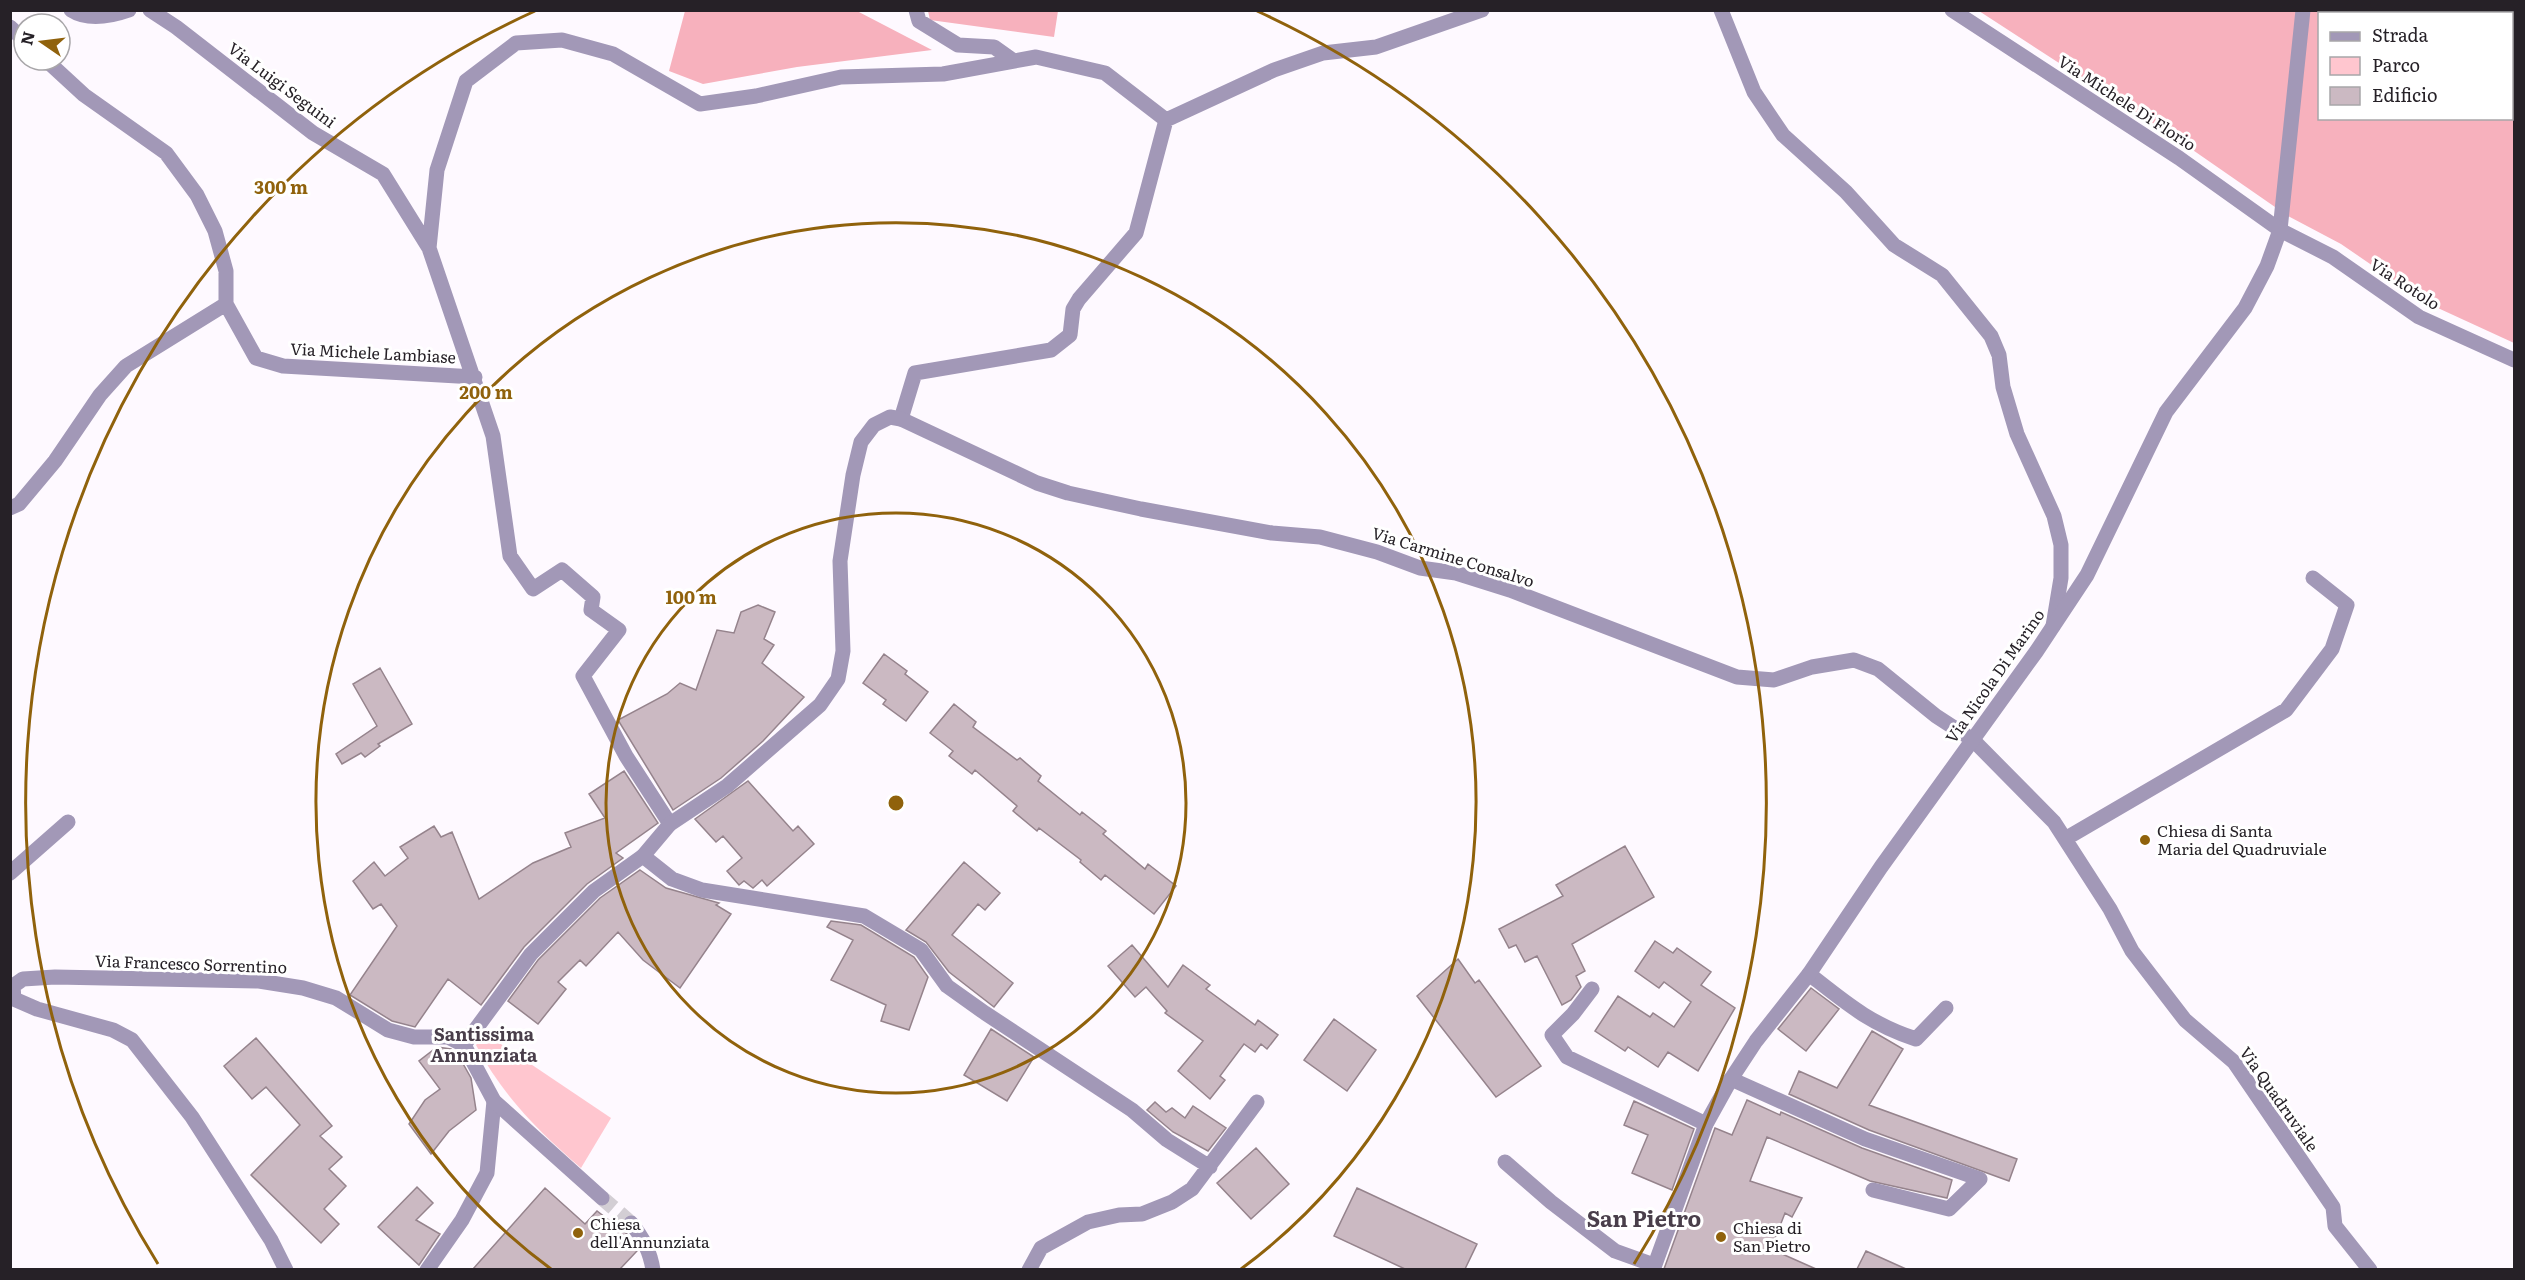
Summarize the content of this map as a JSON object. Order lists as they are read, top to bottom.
{
  "streets": {
    "street": [
      "Via Luigi Seguini",
      "Via Michele Di Florio",
      "Via Rotolo",
      "Via Michele Lambiase",
      "Via Carmine Consalvo",
      "Via Nicola Di Marino",
      "Via Francesco Sorrentino",
      "Via Quadruviale"
    ]
  },
  "crossings": [
    ["Via Michele Di Florio", "Via Rotolo"],
    ["Via Michele Di Florio", "Via Nicola Di Marino"],
    ["Via Rotolo", "Via Nicola Di Marino"],
    ["Via Carmine Consalvo", "Via Nicola Di Marino"],
    ["Via Carmine Consalvo", "Via Quadruviale"],
    ["Via Nicola Di Marino", "Via Quadruviale"]
  ],
  "districts": ["Santissima Annunziata", "San Pietro"],
  "places": ["Chiesa di Santa Maria del Quadruviale", "Chiesa dell'Annunziata", "Chiesa di San Pietro"],
  "legend": ["Strada", "Parco", "Edificio"],
  "north": "left",
  "rings": ["300 m", "200 m", "100 m"]
}
